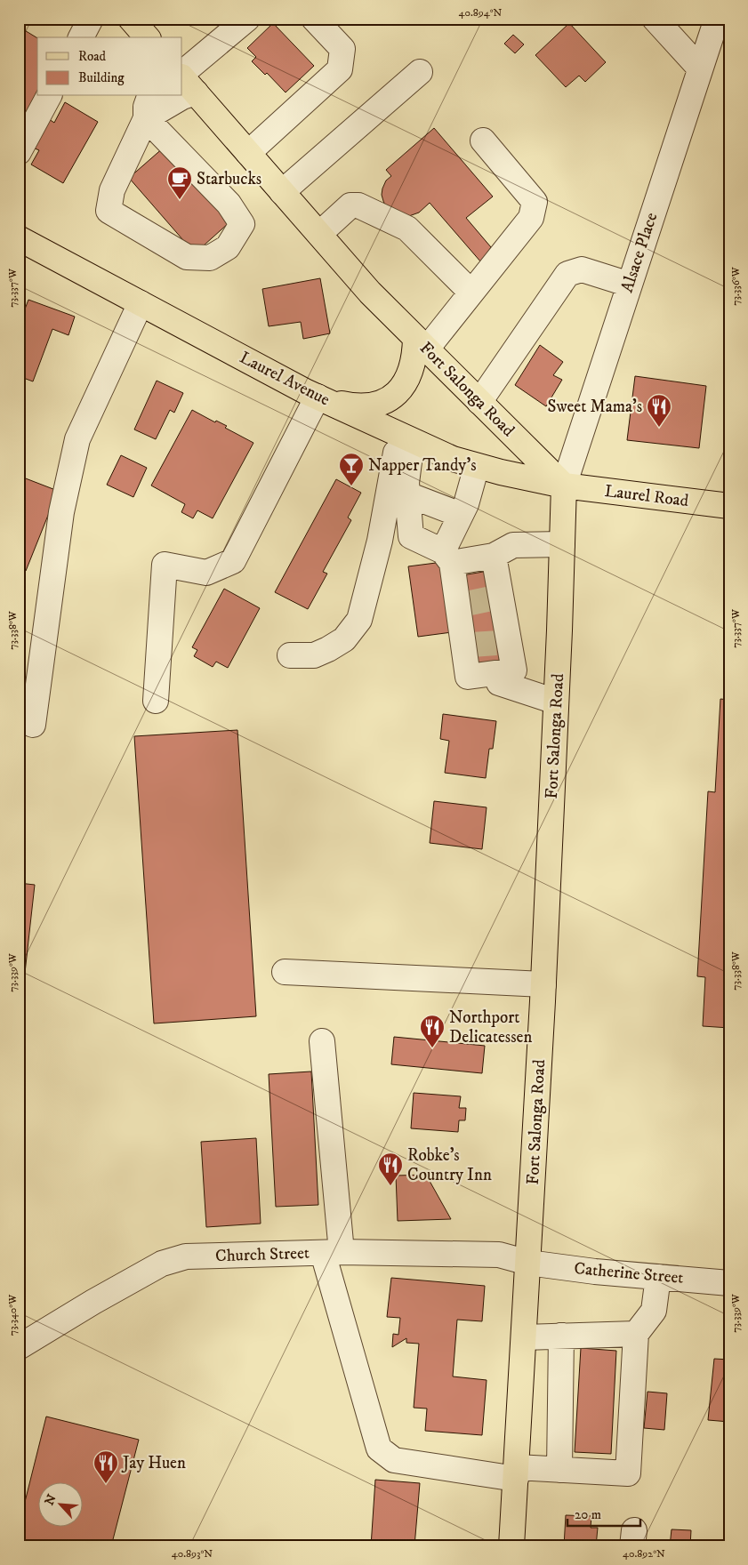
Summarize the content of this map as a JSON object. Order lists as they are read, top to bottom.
{
  "streets": {
    "main road": ["Laurel Avenue", "Fort Salonga Road", "Laurel Road"],
    "street": ["Alsace Place", "Church Street", "Catherine Street"]
  },
  "crossings": [
    ["Alsace Place", "Laurel Avenue"],
    ["Alsace Place", "Fort Salonga Road"],
    ["Alsace Place", "Laurel Road"],
    ["Laurel Avenue", "Fort Salonga Road"],
    ["Laurel Avenue", "Laurel Road"],
    ["Fort Salonga Road", "Laurel Road"],
    ["Fort Salonga Road", "Church Street"],
    ["Fort Salonga Road", "Catherine Street"],
    ["Church Street", "Catherine Street"]
  ],
  "places": {
    "cafe": ["Starbucks"],
    "restaurant": [
      "Sweet Mama's",
      "Northport Delicatessen",
      "Robke's Country Inn",
      "Jay Huen"
    ],
    "bar": ["Napper Tandy's"]
  },
  "legend": ["Road", "Building"],
  "scale_bar": "20 m",
  "north": "top left",
  "coordinates": [
    "40.894°N",
    "73.336°W",
    "73.337°W",
    "73.338°W",
    "73.339°W",
    "73.340°W",
    "40.893°N",
    "40.892°N"
  ]
}
